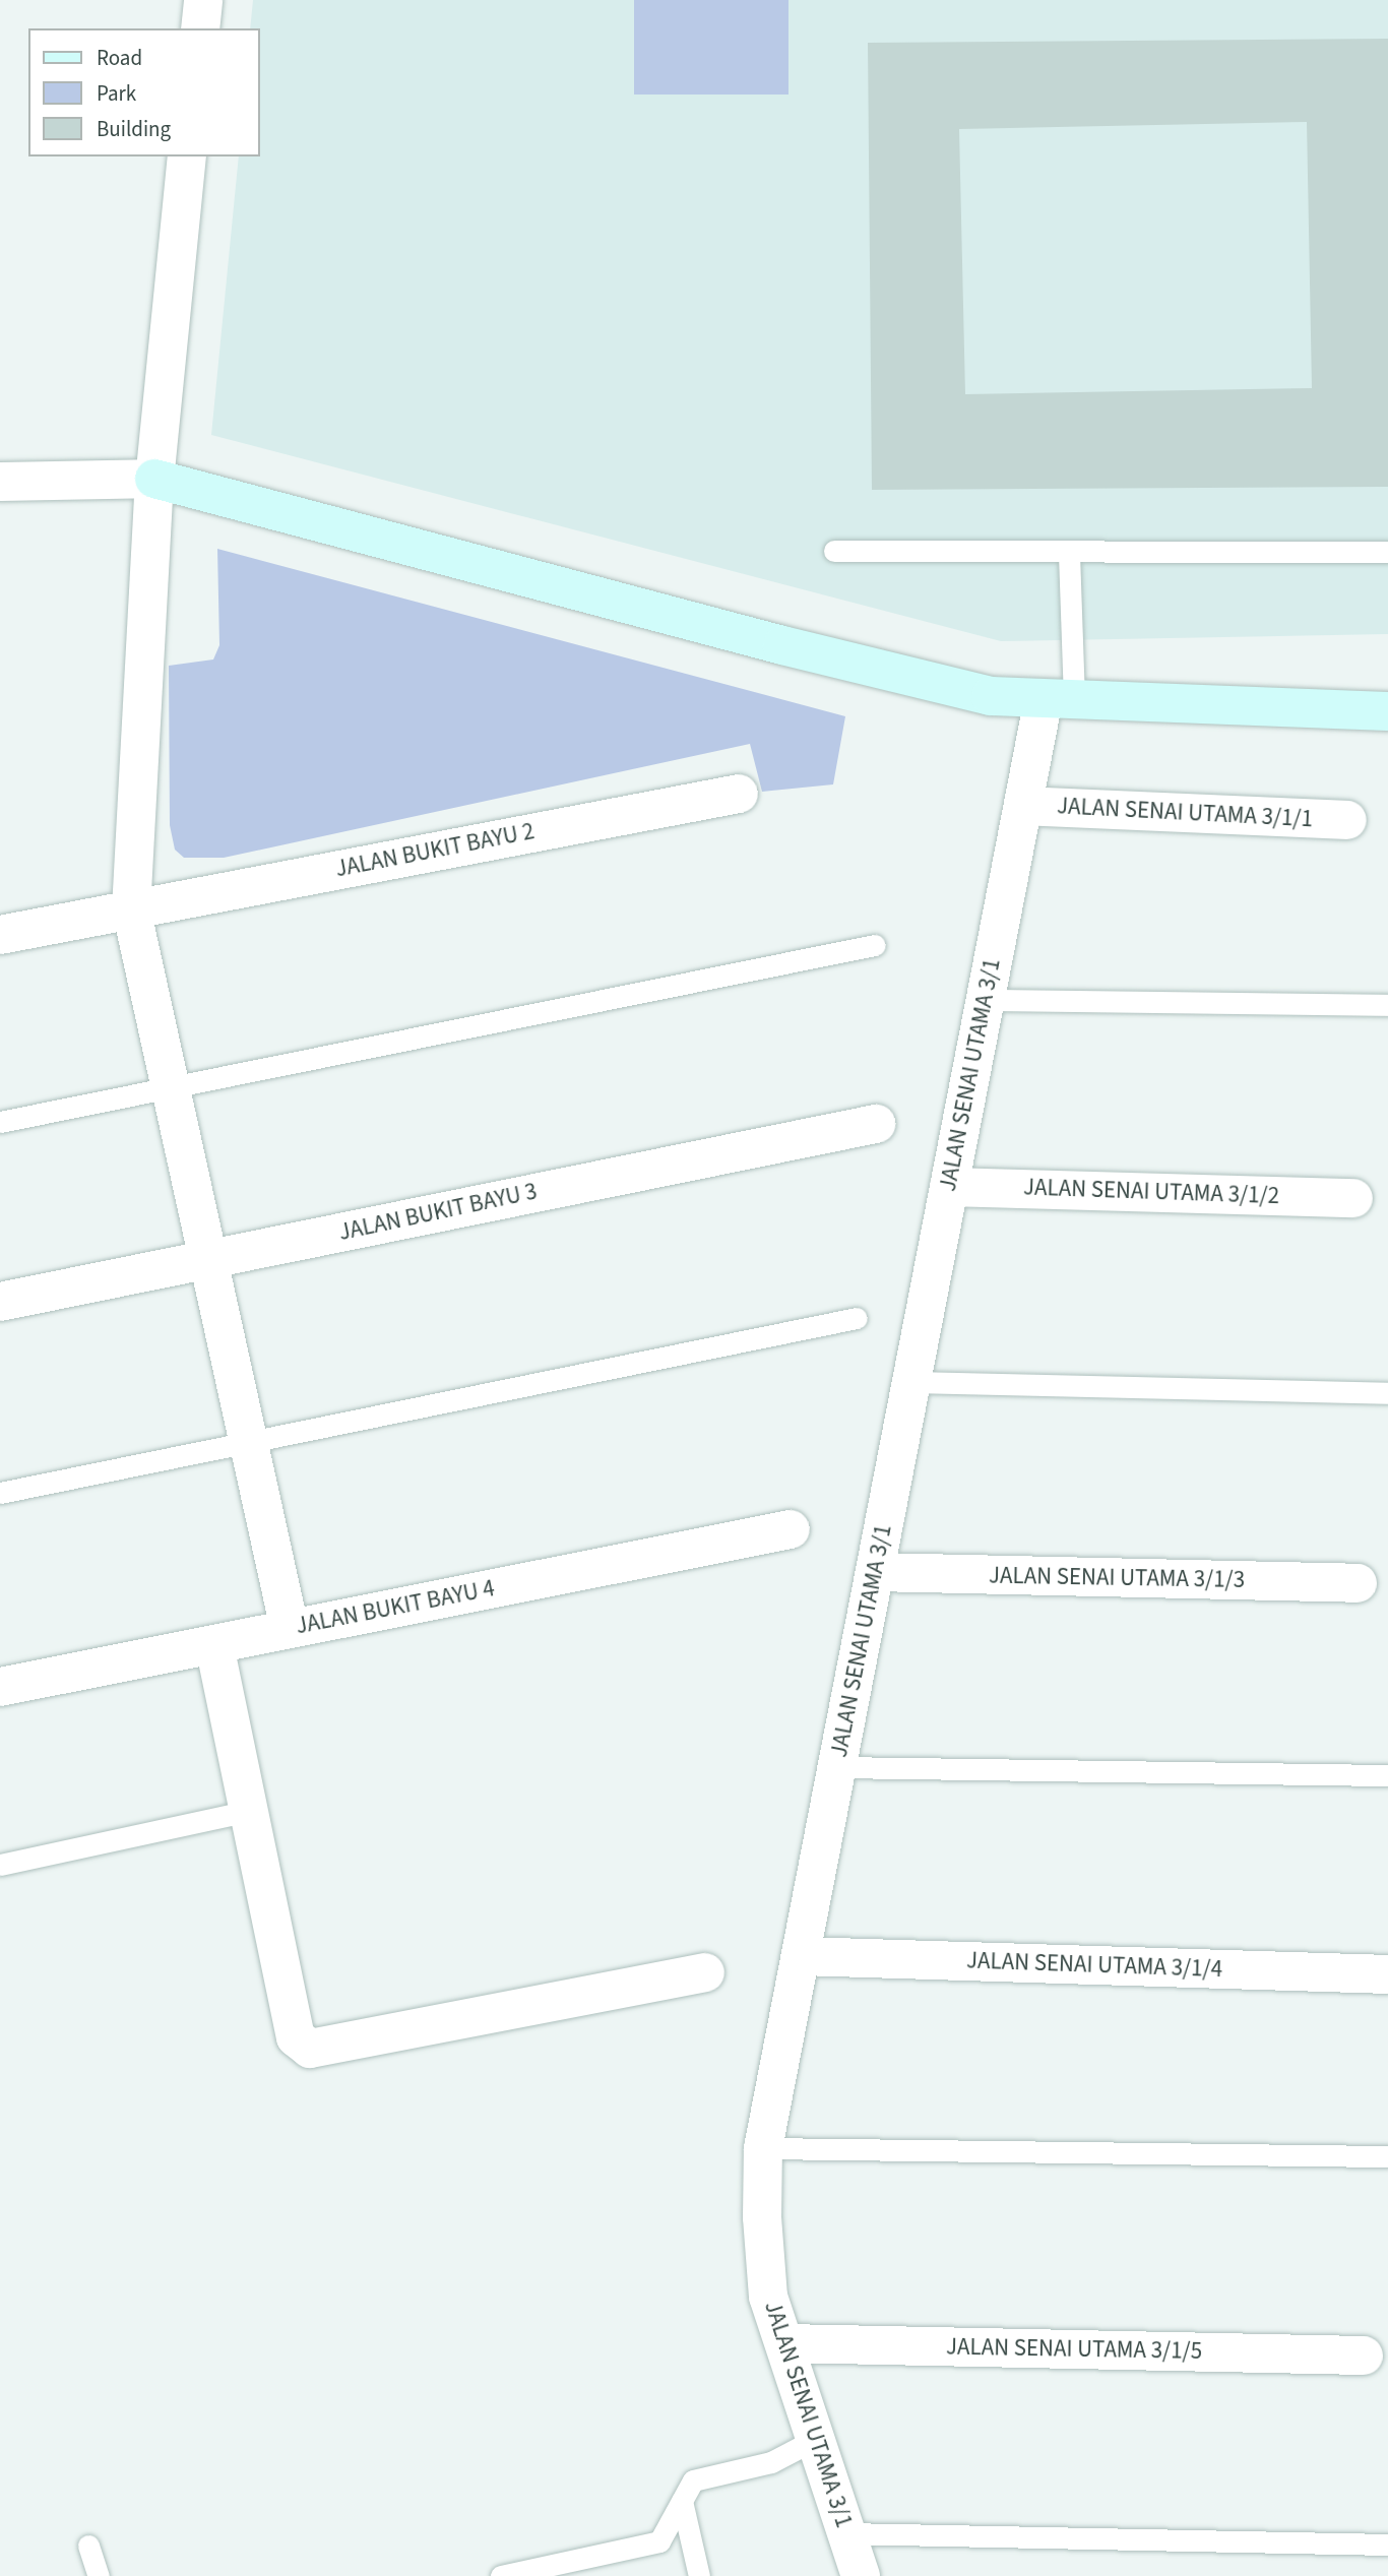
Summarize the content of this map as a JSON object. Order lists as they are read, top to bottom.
{
  "streets": {
    "street": [
      "JALAN SENAI UTAMA 3/1/1",
      "JALAN BUKIT BAYU 2",
      "JALAN SENAI UTAMA 3/1",
      "JALAN SENAI UTAMA 3/1/2",
      "JALAN BUKIT BAYU 3",
      "JALAN SENAI UTAMA 3/1/3",
      "JALAN BUKIT BAYU 4",
      "JALAN SENAI UTAMA 3/1/4",
      "JALAN SENAI UTAMA 3/1/5"
    ]
  },
  "crossings": [
    ["JALAN SENAI UTAMA 3/1/1", "JALAN SENAI UTAMA 3/1"],
    ["JALAN SENAI UTAMA 3/1", "JALAN SENAI UTAMA 3/1/2"],
    ["JALAN SENAI UTAMA 3/1", "JALAN SENAI UTAMA 3/1/3"],
    ["JALAN SENAI UTAMA 3/1", "JALAN SENAI UTAMA 3/1/4"],
    ["JALAN SENAI UTAMA 3/1", "JALAN SENAI UTAMA 3/1/5"]
  ],
  "legend": ["Road", "Park", "Building"]
}
